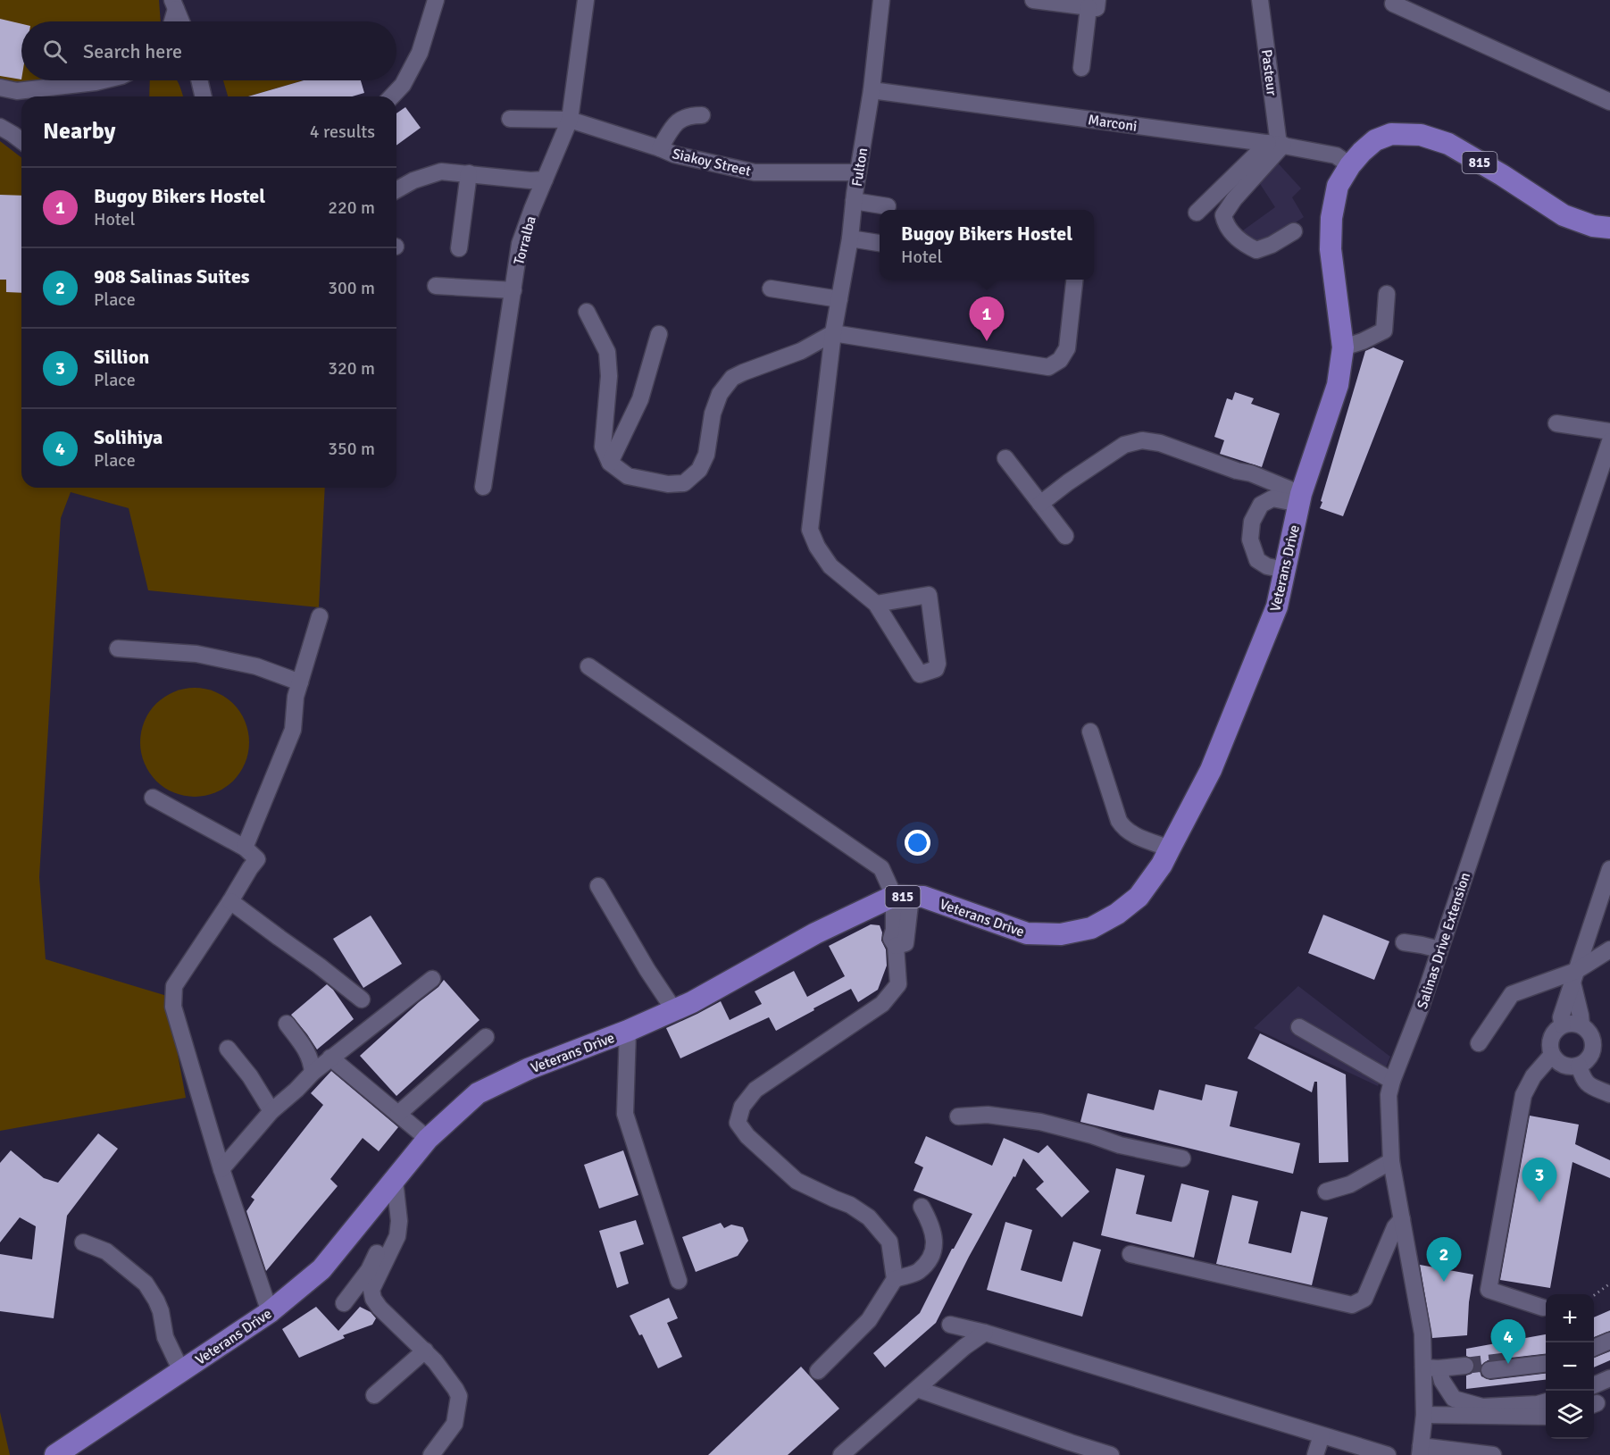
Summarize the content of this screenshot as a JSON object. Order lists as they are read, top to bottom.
{
  "streets": {
    "main road": ["815", "Veterans Drive"],
    "street": [
      "Pasteur",
      "Marconi",
      "Siakoy Street",
      "Fulton",
      "Torralba",
      "Salinas Drive Extension"
    ]
  },
  "crossings": [
    ["Pasteur", "Marconi"],
    ["Marconi", "Fulton"],
    ["Marconi", "Veterans Drive"],
    ["Siakoy Street", "Fulton"],
    ["Siakoy Street", "Torralba"]
  ],
  "page": {
    "search": "Search here",
    "heading": ["Nearby", "4 results"],
    "list": [
      {
        "mark": "1",
        "name": "Bugoy Bikers Hostel",
        "note": "Hotel",
        "value": "220 m"
      },
      {
        "mark": "2",
        "name": "908 Salinas Suites",
        "note": "Place",
        "value": "300 m"
      },
      {
        "mark": "3",
        "name": "Sillion",
        "note": "Place",
        "value": "320 m"
      },
      {
        "mark": "4",
        "name": "Solihiya",
        "note": "Place",
        "value": "350 m"
      }
    ],
    "popup": ["Bugoy Bikers Hostel", "Hotel"],
    "pins": [
      "1",
      "3",
      "2",
      "4"
    ],
    "map_buttons": ["+", "−"]
  }
}
